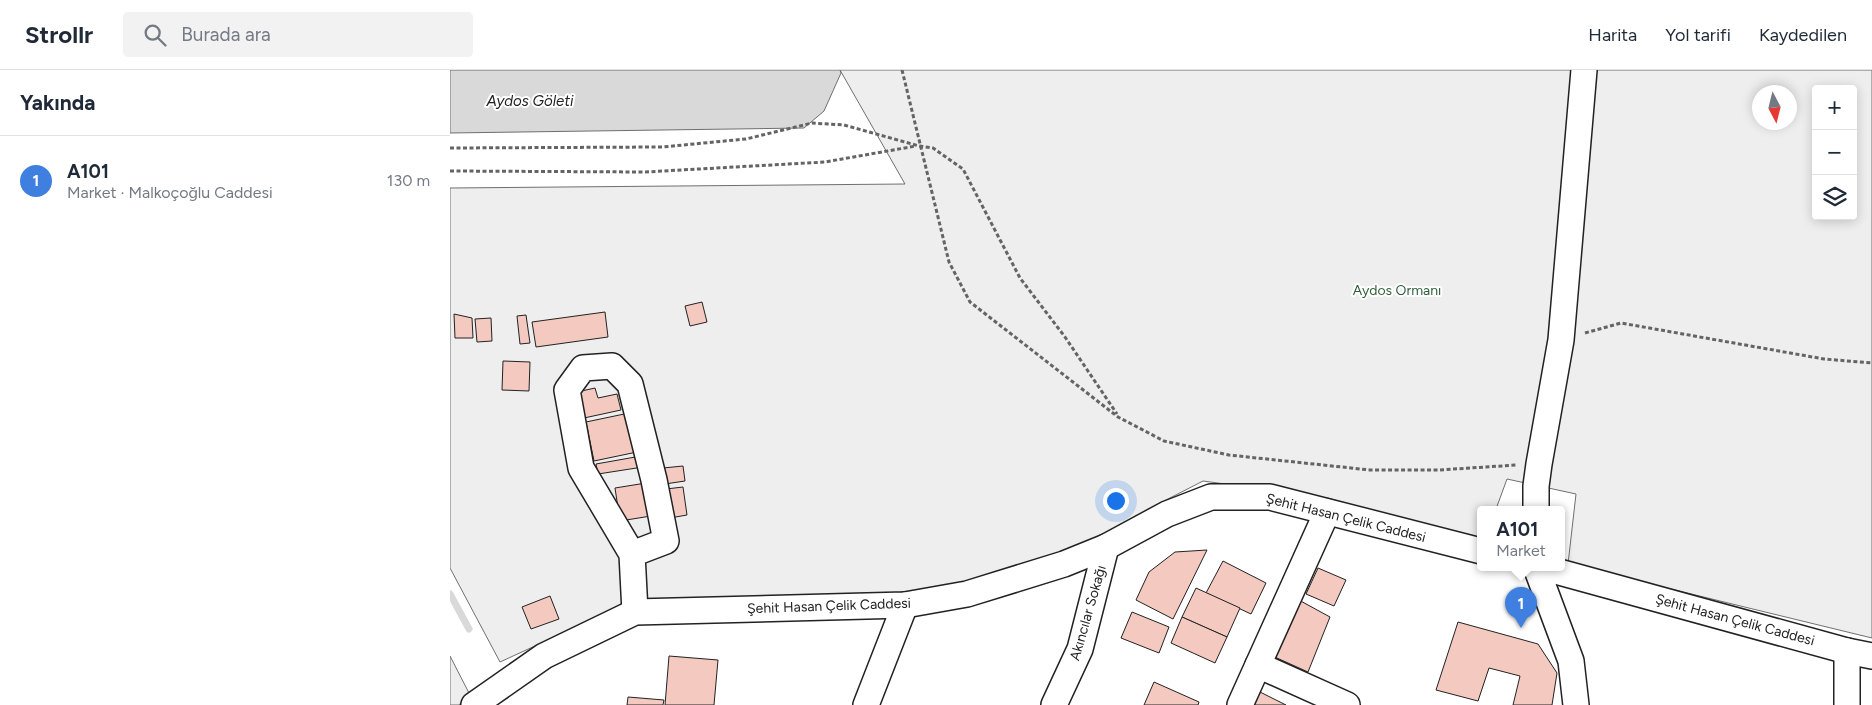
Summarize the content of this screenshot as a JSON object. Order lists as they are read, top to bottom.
{
  "streets": {
    "street": ["Şehit Hasan Çelik Caddesi", "Akıncılar Sokağı"]
  },
  "crossings": [
    ["Şehit Hasan Çelik Caddesi", "Akıncılar Sokağı"]
  ],
  "water": ["Aydos Göleti"],
  "parks": ["Aydos Ormanı"],
  "north": "bottom",
  "page": {
    "header": "Strollr",
    "search": "Burada ara",
    "nav": ["Harita", "Yol tarifi", "Kaydedilen"],
    "heading": "Yakında",
    "map_buttons": ["+", "−"],
    "list": [
      {
        "mark": "1",
        "name": "A101",
        "note": "Market · Malkoçoğlu Caddesi",
        "value": "130 m"
      }
    ],
    "popup": ["A101", "Market"],
    "pins": "1"
  }
}
